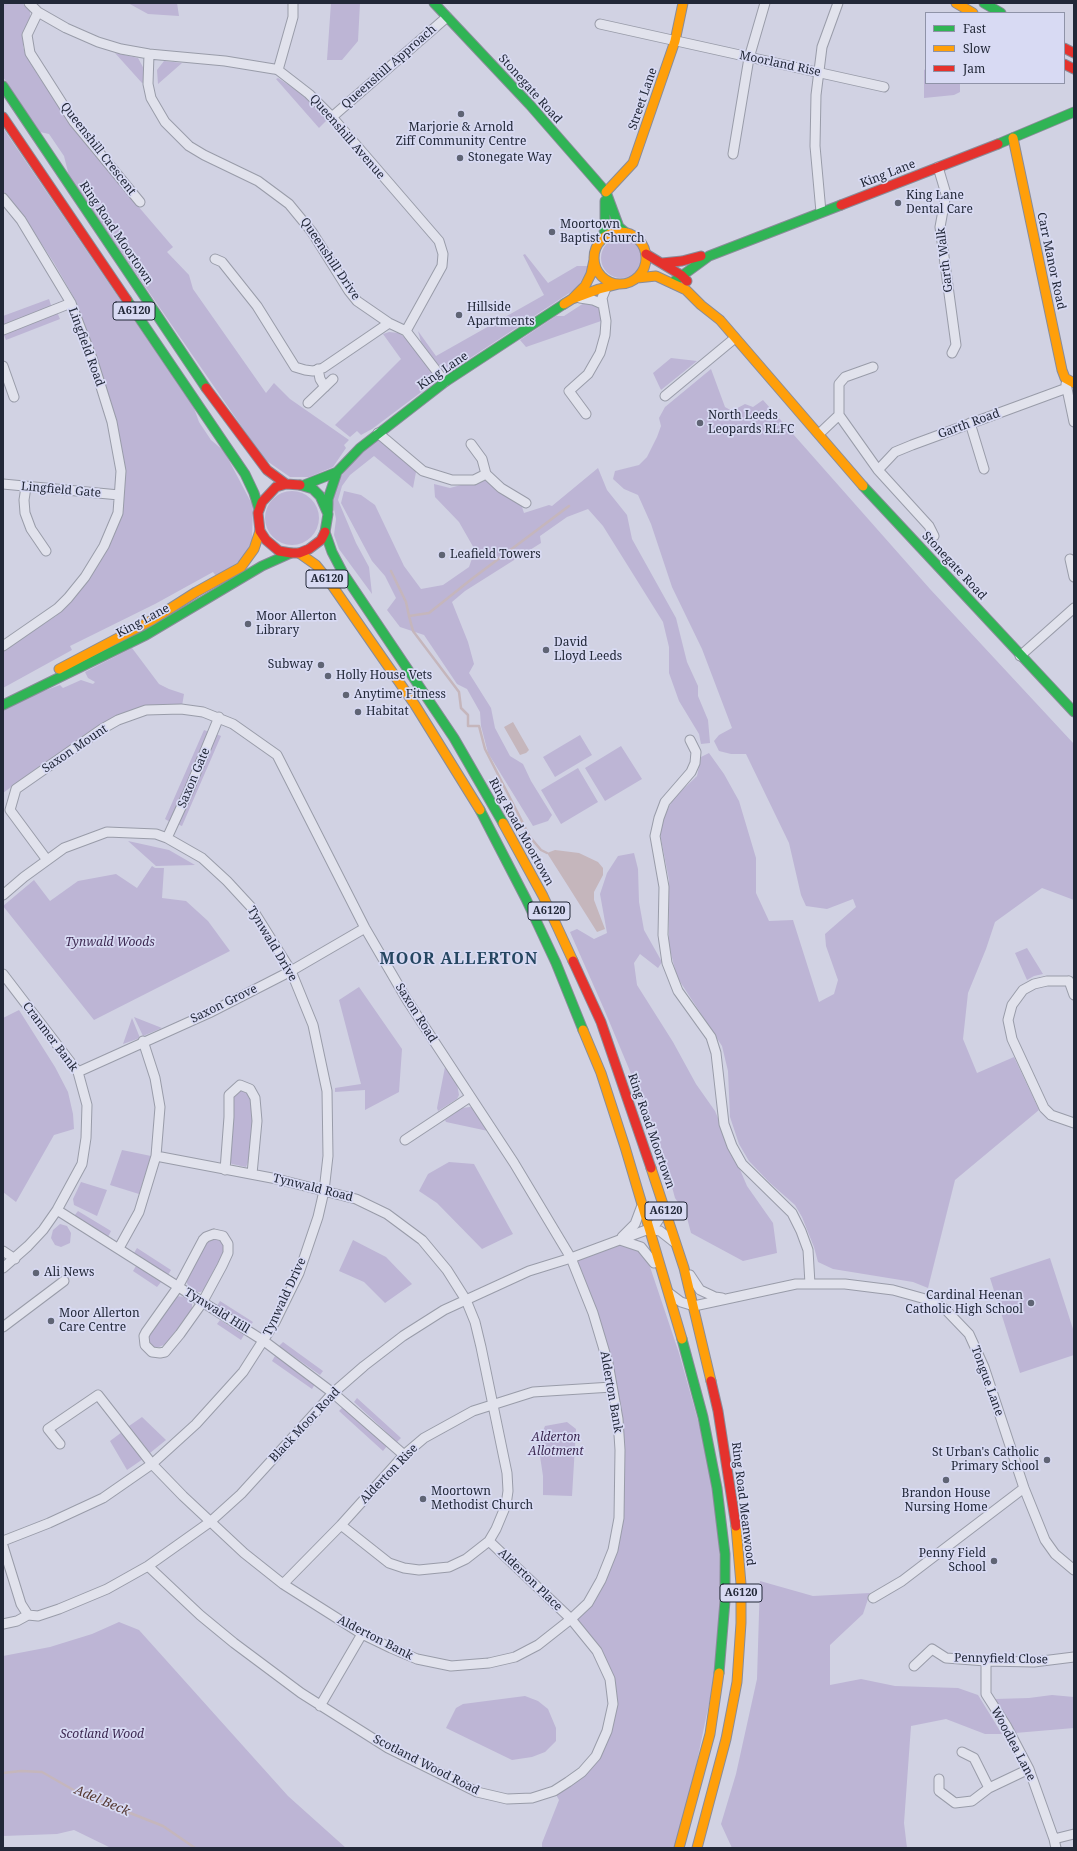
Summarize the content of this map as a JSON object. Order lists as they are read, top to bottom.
{
  "streets": {
    "main road": [
      "Stonegate Road",
      "Street Lane",
      "King Lane",
      "Ring Road Moortown",
      "Carr Manor Road",
      "A6120",
      "Ring Road Meanwood"
    ],
    "street": [
      "Moorland Rise",
      "Queenshill Approach",
      "Queenshill Avenue",
      "Queenshill Crescent",
      "Queenshill Drive",
      "Garth Walk",
      "Lingfield Road",
      "Garth Road",
      "Lingfield Gate",
      "Saxon Mount",
      "Saxon Gate",
      "Tynwald Drive",
      "Saxon Grove",
      "Saxon Road",
      "Cranmer Bank",
      "Tynwald Road",
      "Tynwald Hill",
      "Tongue Lane",
      "Alderton Bank",
      "Black Moor Road",
      "Alderton Rise",
      "Alderton Place",
      "Pennyfield Close",
      "Woodlea Lane",
      "Scotland Wood Road"
    ]
  },
  "crossings": [
    ["Moorland Rise", "Street Lane"],
    ["Queenshill Approach", "Stonegate Road"],
    ["Queenshill Approach", "Queenshill Avenue"],
    ["Stonegate Road", "Street Lane"],
    ["Stonegate Road", "King Lane"],
    ["Stonegate Road", "Garth Road"],
    ["Queenshill Avenue", "Queenshill Crescent"],
    ["Queenshill Avenue", "Queenshill Drive"],
    ["King Lane", "Ring Road Moortown"],
    ["King Lane", "Queenshill Drive"],
    ["King Lane", "Garth Walk"],
    ["King Lane", "Carr Manor Road"],
    ["King Lane", "A6120"],
    ["Ring Road Moortown", "A6120"],
    ["Ring Road Moortown", "Tongue Lane"],
    ["Ring Road Moortown", "Black Moor Road"],
    ["Ring Road Moortown", "Ring Road Meanwood"],
    ["Carr Manor Road", "Garth Road"],
    ["Lingfield Road", "Lingfield Gate"],
    ["Saxon Mount", "Saxon Gate"],
    ["Saxon Mount", "Tynwald Drive"],
    ["Saxon Mount", "Saxon Road"],
    ["Saxon Gate", "Tynwald Drive"],
    ["Saxon Gate", "Saxon Road"],
    ["Tynwald Drive", "Saxon Grove"],
    ["Tynwald Drive", "Tynwald Road"],
    ["Tynwald Drive", "Tynwald Hill"],
    ["Tynwald Drive", "Alderton Bank"],
    ["Saxon Grove", "Saxon Road"],
    ["Saxon Grove", "Cranmer Bank"],
    ["Saxon Road", "Alderton Bank"],
    ["Saxon Road", "Black Moor Road"],
    ["Cranmer Bank", "Tynwald Hill"],
    ["Tynwald Road", "Black Moor Road"],
    ["Tynwald Road", "Alderton Rise"],
    ["Tynwald Road", "Alderton Place"],
    ["Tynwald Hill", "Black Moor Road"],
    ["Tynwald Hill", "Alderton Rise"],
    ["Tongue Lane", "Ring Road Meanwood"],
    ["Alderton Bank", "Black Moor Road"],
    ["Alderton Bank", "Alderton Rise"],
    ["Alderton Bank", "Alderton Place"],
    ["Alderton Bank", "Scotland Wood Road"],
    ["Black Moor Road", "Scotland Wood Road"],
    ["Alderton Place", "Scotland Wood Road"],
    ["Pennyfield Close", "Woodlea Lane"]
  ],
  "districts": ["MOOR ALLERTON"],
  "water": ["Adel Beck"],
  "parks": ["Tynwald Woods", "Alderton Allotment", "Scotland Wood"],
  "places": [
    "Marjorie & Arnold Ziff Community Centre",
    "Stonegate Way",
    "King Lane Dental Care",
    "Moortown Baptist Church",
    "Hillside Apartments",
    "North Leeds Leopards RLFC",
    "Leafield Towers",
    "Moor Allerton Library",
    "David Lloyd Leeds",
    "Subway",
    "Holly House Vets",
    "Anytime Fitness",
    "Habitat",
    "Ali News",
    "Cardinal Heenan Catholic High School",
    "Moor Allerton Care Centre",
    "St Urban's Catholic Primary School",
    "Brandon House Nursing Home",
    "Moortown Methodist Church",
    "Penny Field School"
  ],
  "legend": ["Fast", "Slow", "Jam"]
}
